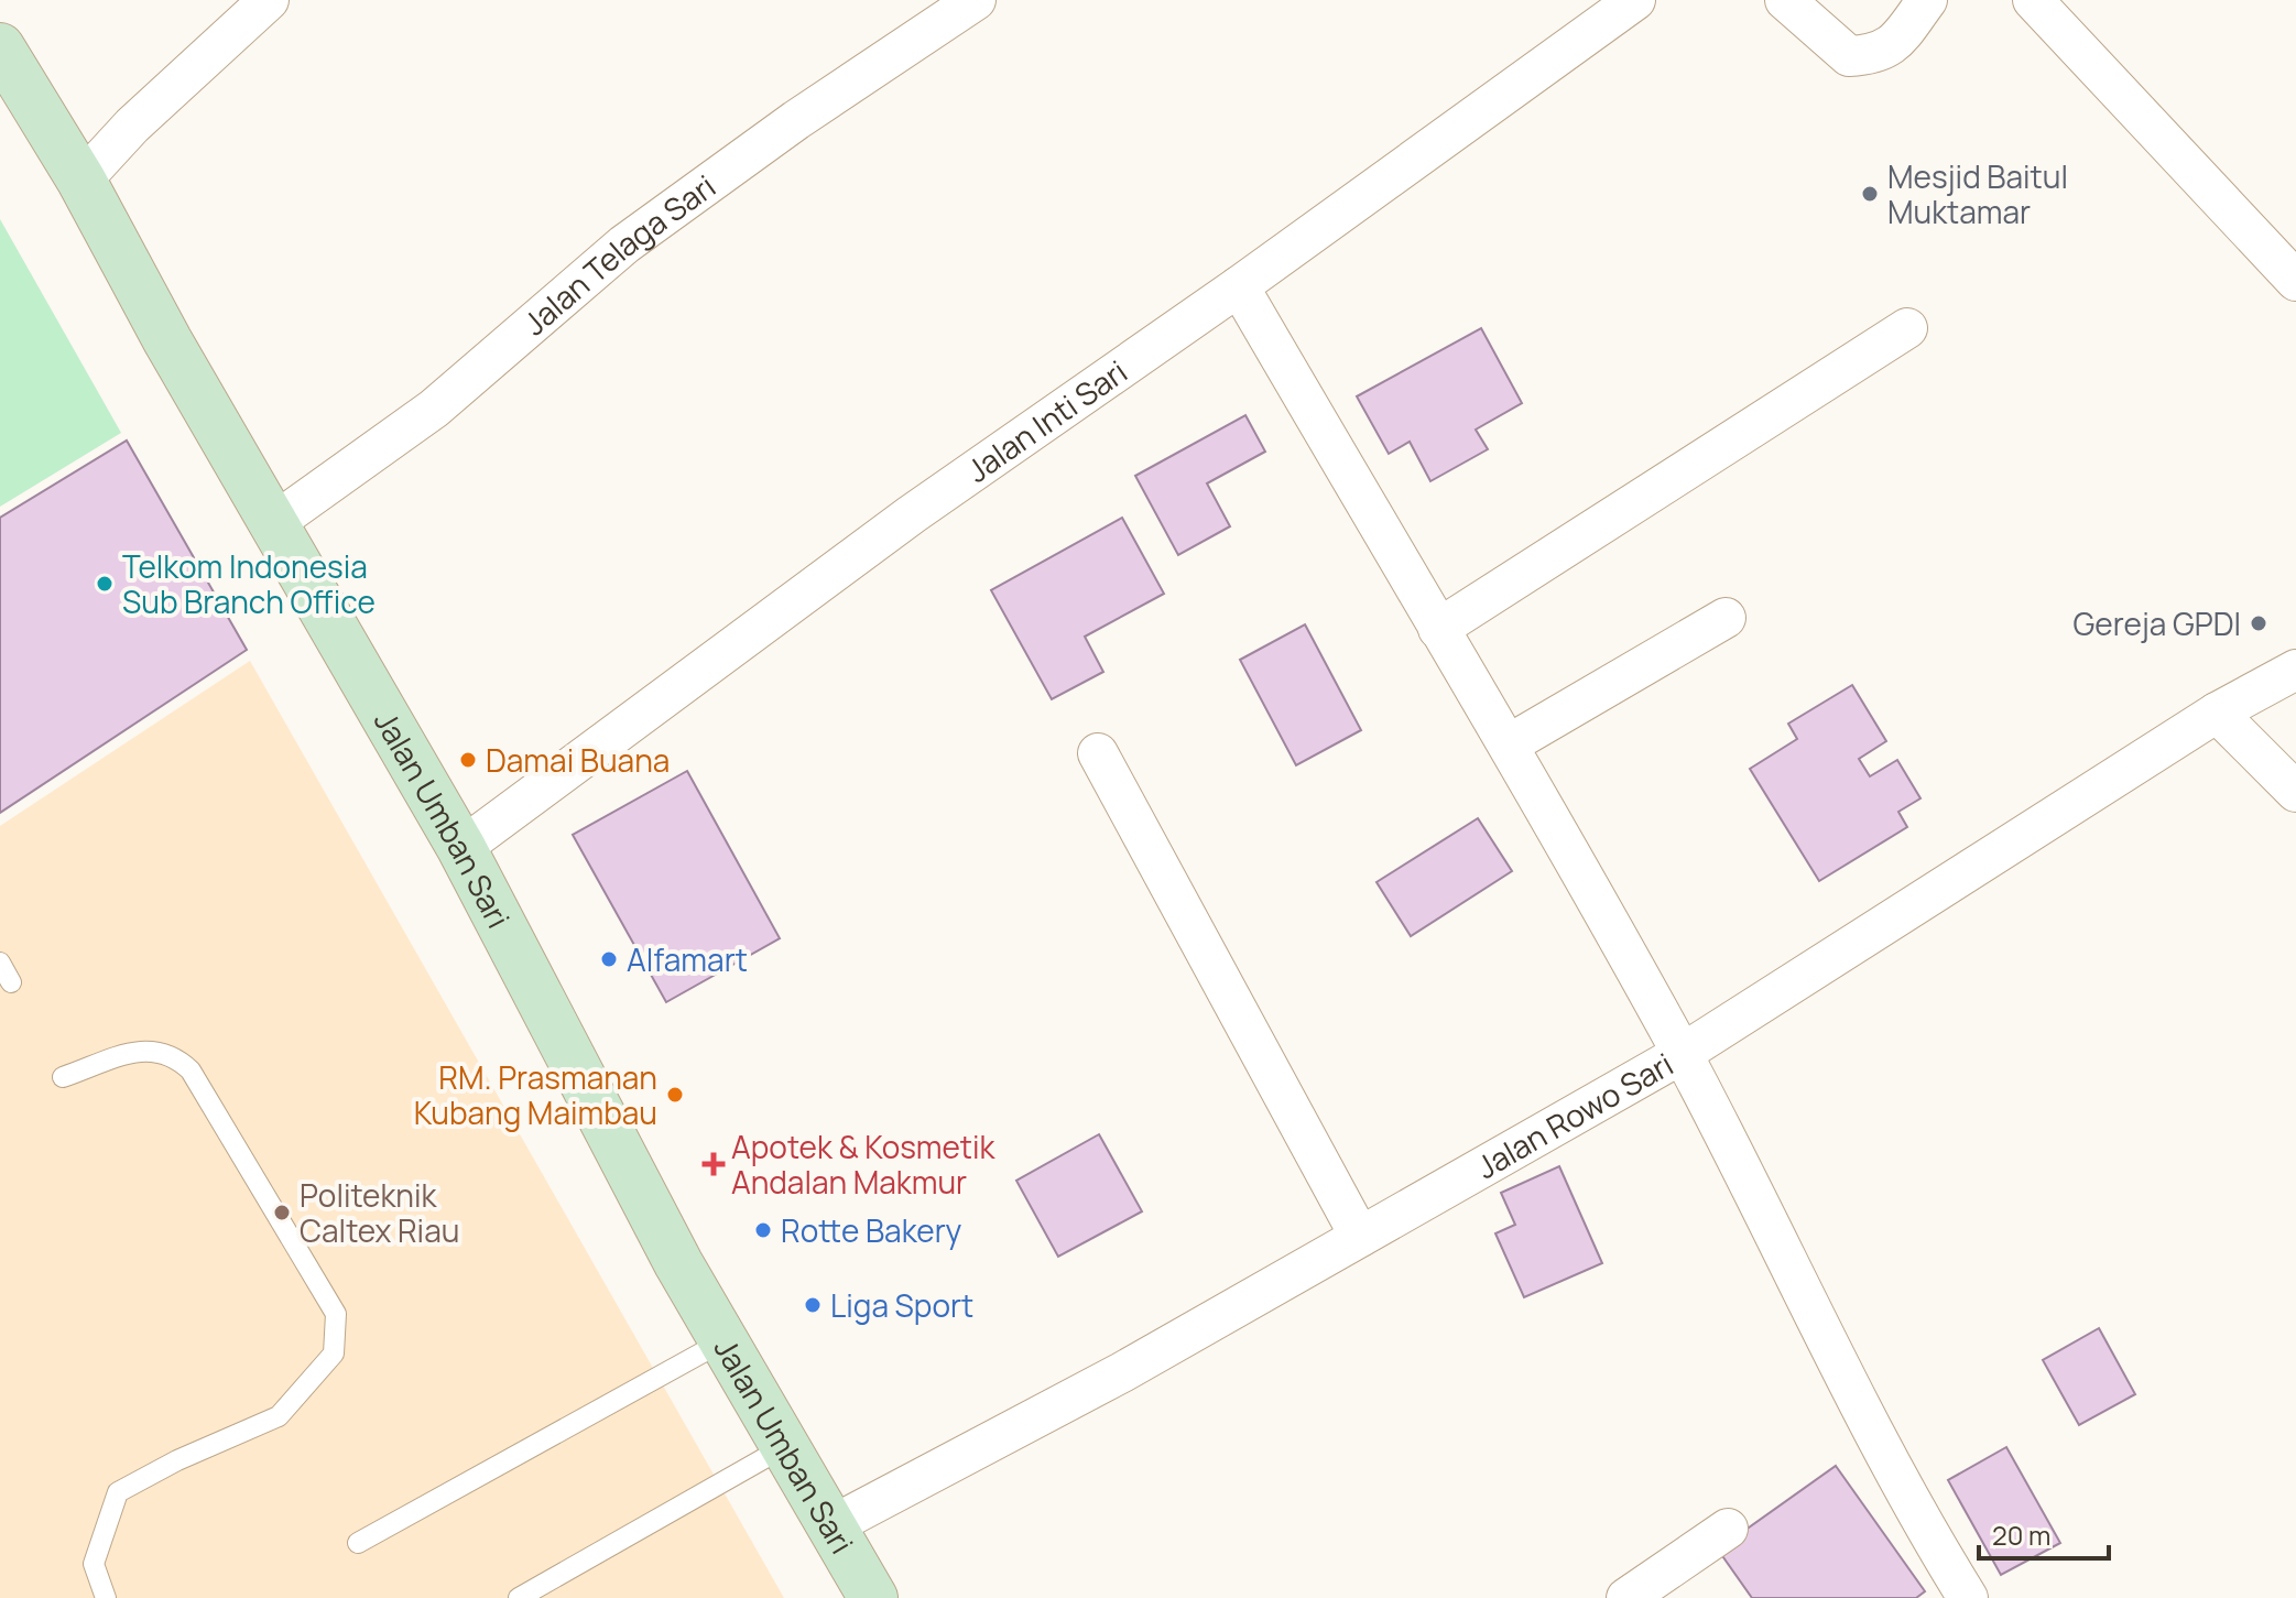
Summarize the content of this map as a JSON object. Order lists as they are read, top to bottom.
{
  "streets": {
    "main road": ["Jalan Umban Sari"],
    "street": ["Jalan Telaga Sari", "Jalan Inti Sari", "Jalan Rowo Sari"]
  },
  "crossings": [
    ["Jalan Telaga Sari", "Jalan Umban Sari"],
    ["Jalan Inti Sari", "Jalan Umban Sari"],
    ["Jalan Umban Sari", "Jalan Rowo Sari"]
  ],
  "places": {
    "other": [
      "Mesjid Baitul Muktamar",
      "Telkom Indonesia Sub Branch Office",
      "Gereja GPDI",
      "Damai Buana",
      "Alfamart",
      "RM. Prasmanan Kubang Maimbau",
      "Politeknik Caltex Riau",
      "Rotte Bakery",
      "Liga Sport"
    ],
    "health": ["Apotek & Kosmetik Andalan Makmur"]
  },
  "scale_bar": "20 m"
}
